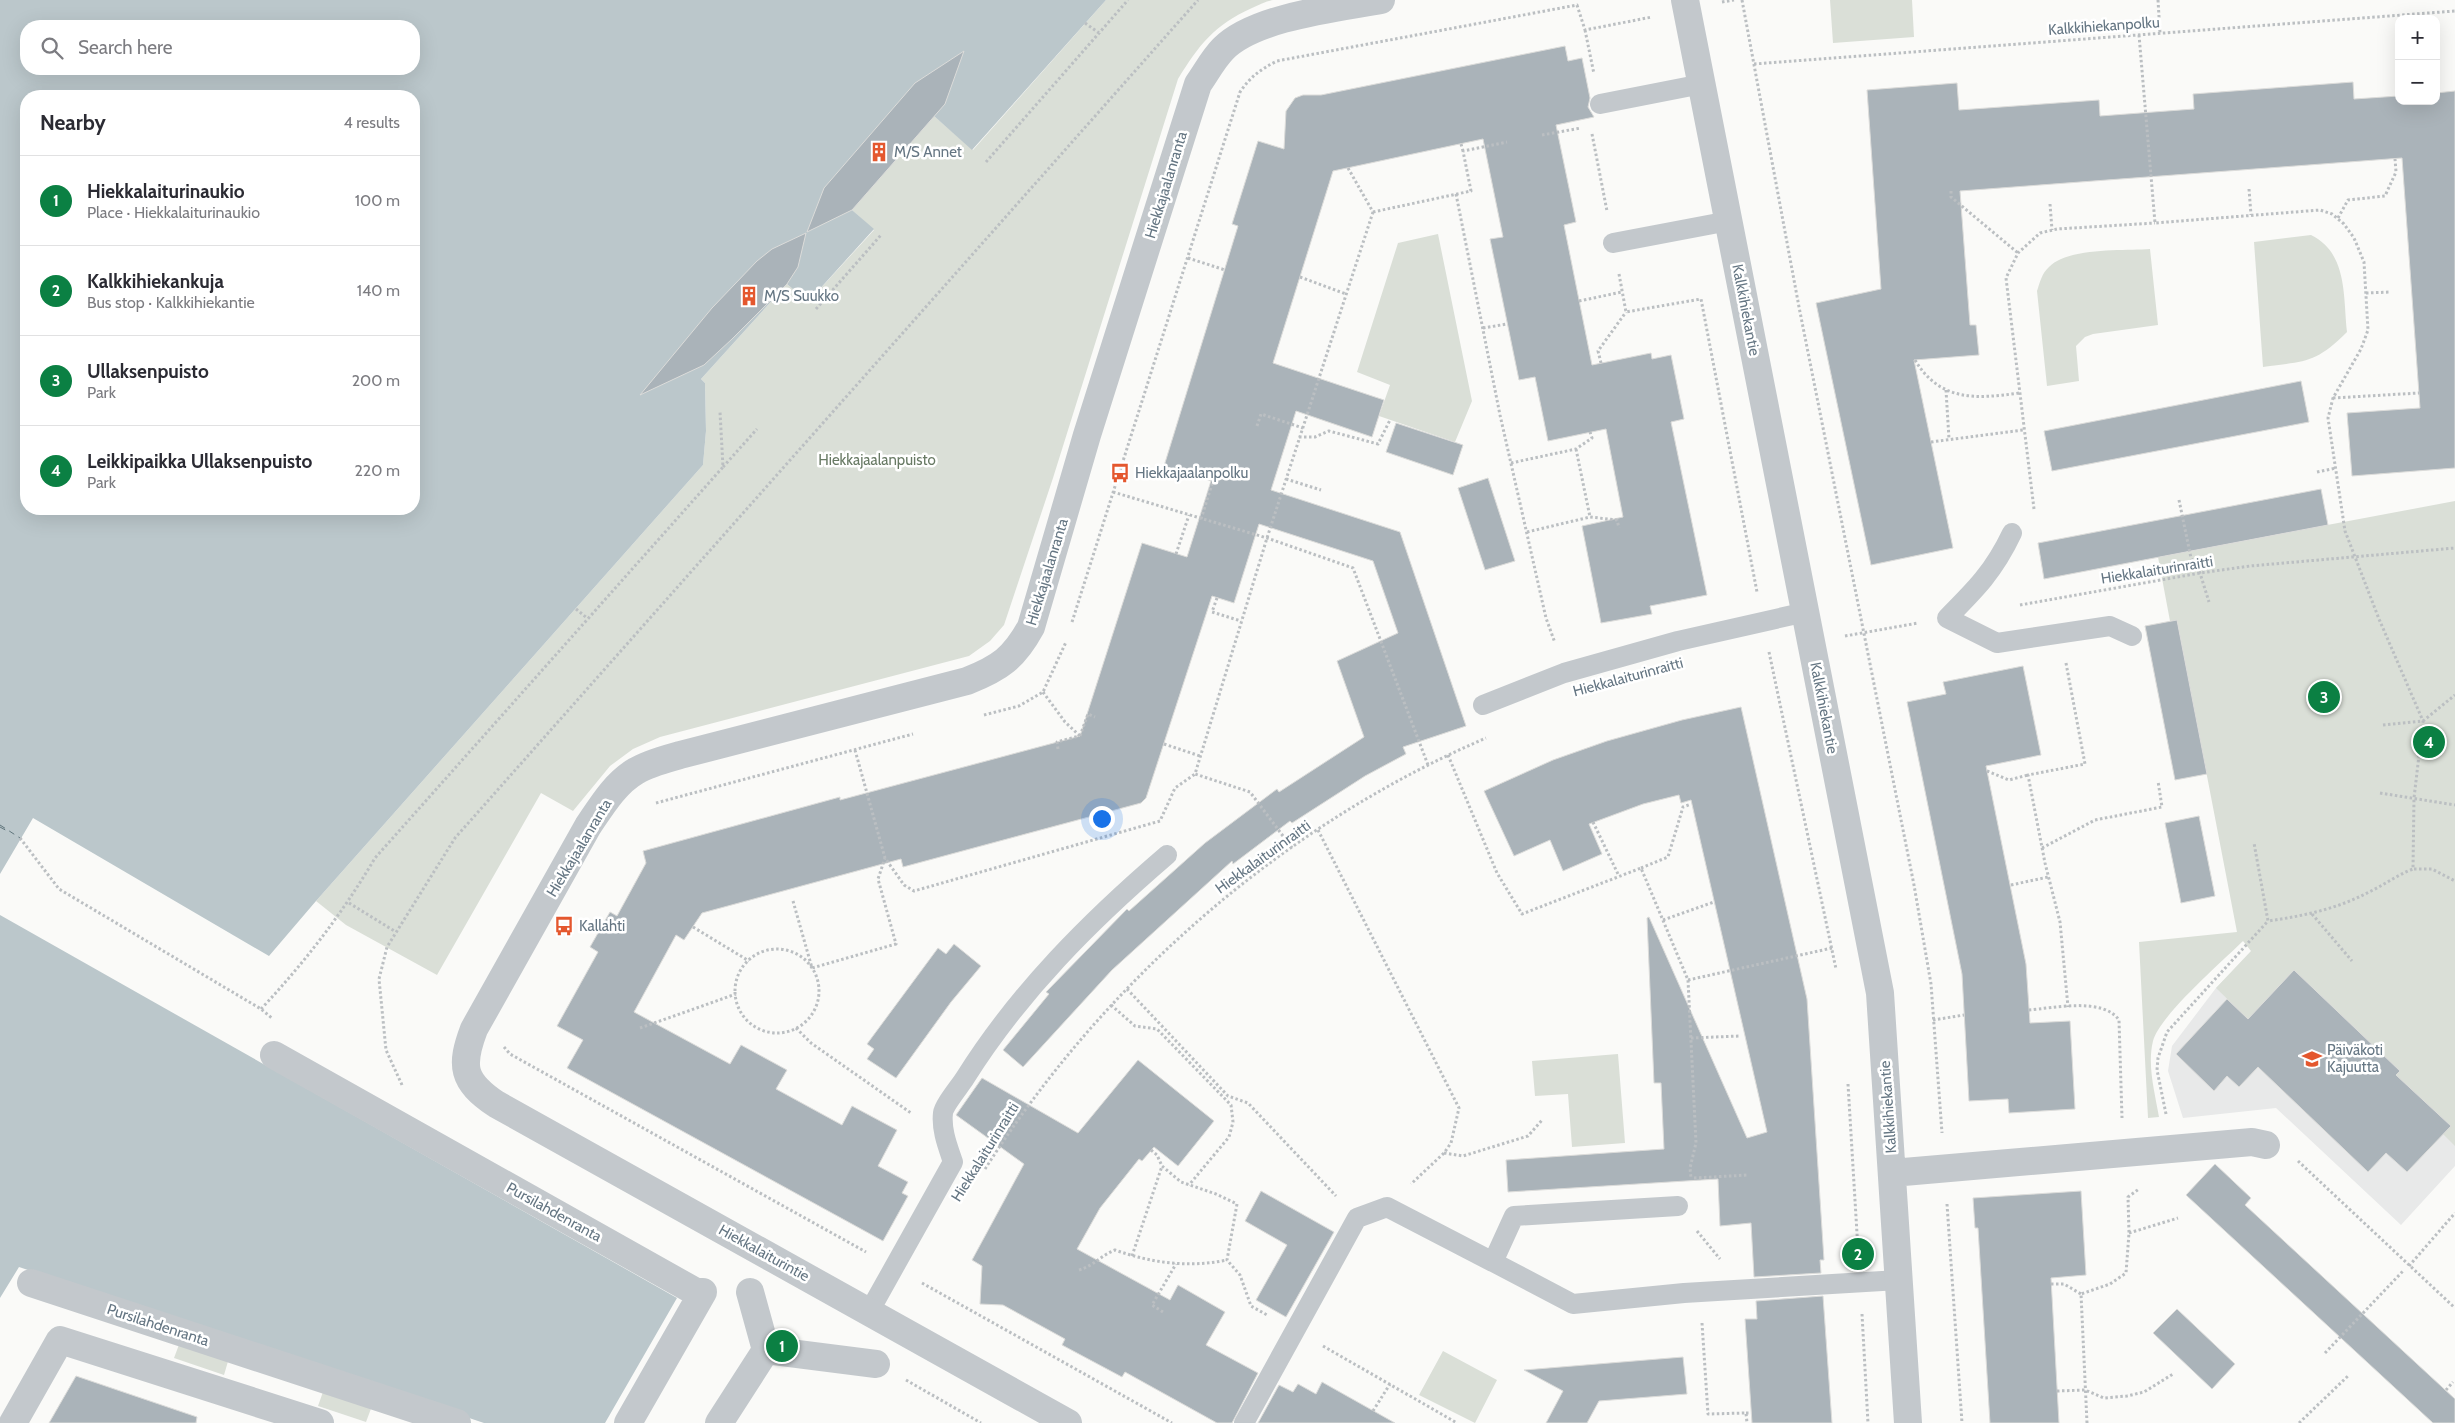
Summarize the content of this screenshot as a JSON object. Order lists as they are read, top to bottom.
{
  "streets": {
    "street": [
      "Hiekkajaalanranta",
      "Kalkkihiekantie",
      "Pursilahdenranta",
      "Hiekkalaiturintie"
    ],
    "path": ["Kalkkihiekanpolku", "Hiekkalaiturinraitti"]
  },
  "crossings": [
    ["Hiekkajaalanranta", "Hiekkalaiturintie"]
  ],
  "parks": ["Hiekkajaalanpuisto"],
  "places": {
    "building": ["M/S Annet", "M/S Suukko"],
    "bus stop": ["Hiekkajaalanpolku", "Kallahti"],
    "school or university": ["Päiväkoti Kajuutta"]
  },
  "page": {
    "map_buttons": ["+", "−"],
    "search": "Search here",
    "heading": ["Nearby", "4 results"],
    "list": [
      {
        "mark": "1",
        "name": "Hiekkalaiturinaukio",
        "note": "Place · Hiekkalaiturinaukio",
        "value": "100 m"
      },
      {
        "mark": "2",
        "name": "Kalkkihiekankuja",
        "note": "Bus stop · Kalkkihiekantie",
        "value": "140 m"
      },
      {
        "mark": "3",
        "name": "Ullaksenpuisto",
        "note": "Park",
        "value": "200 m"
      },
      {
        "mark": "4",
        "name": "Leikkipaikka Ullaksenpuisto",
        "note": "Park",
        "value": "220 m"
      }
    ],
    "pins": [
      "3",
      "4",
      "2",
      "1"
    ]
  }
}
